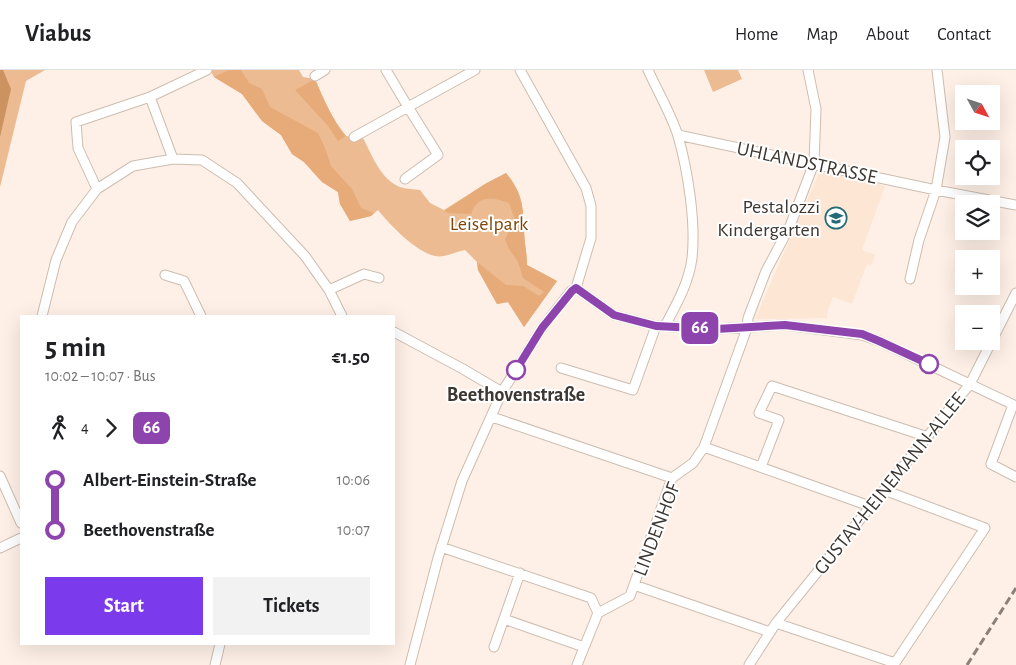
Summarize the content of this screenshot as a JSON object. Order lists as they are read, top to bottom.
{
  "streets": {
    "street": ["UHLANDSTRASSE", "GUSTAV-HEINEMANN-ALLEE", "LINDENHOF"]
  },
  "crossings": [
    ["UHLANDSTRASSE", "LINDENHOF"]
  ],
  "parks": ["Leiselpark"],
  "places": {
    "school or university": ["Pestalozzi Kindergarten"],
    "other": ["Beethovenstraße"]
  },
  "lines": ["bus line 66"],
  "north": "bottom right",
  "page": {
    "header": "Viabus",
    "nav": [
      "Home",
      "Map",
      "About",
      "Contact"
    ],
    "on_map": "66",
    "map_buttons": ["+", "−"],
    "heading": ["5 min", "10:02 – 10:07 · Bus", "€1.50"],
    "legs": ["4", "66"],
    "list": [
      {
        "name": "Albert-Einstein-Straße",
        "value": "10:06"
      },
      {
        "name": "Beethovenstraße",
        "value": "10:07"
      }
    ],
    "buttons": ["Start", "Tickets"]
  }
}
